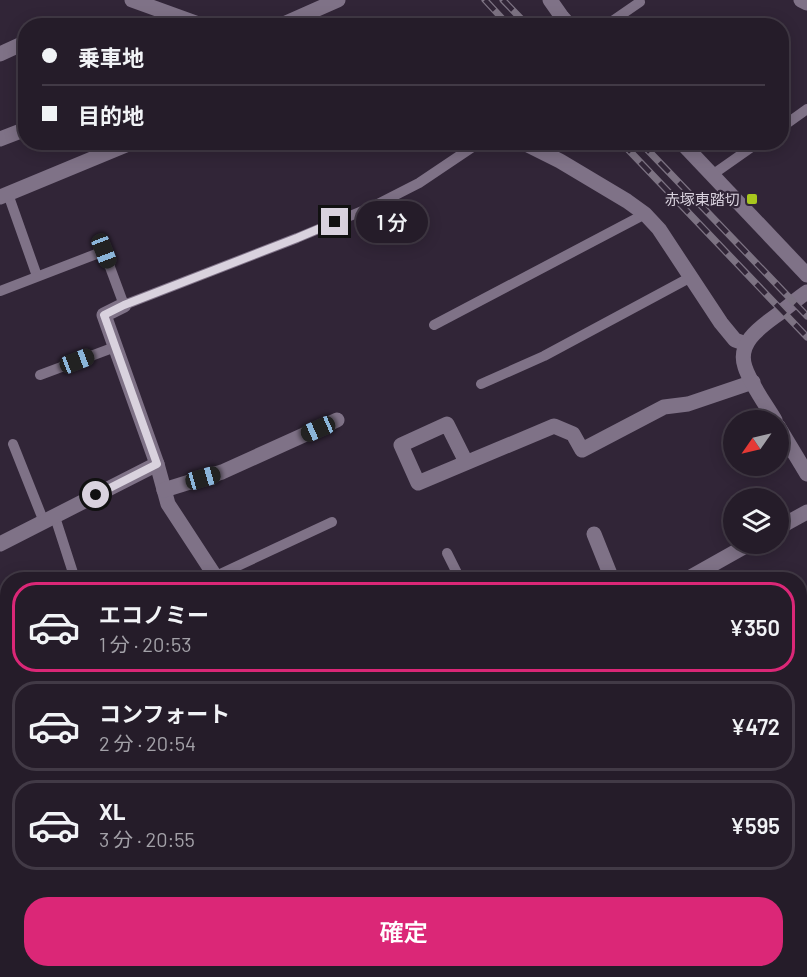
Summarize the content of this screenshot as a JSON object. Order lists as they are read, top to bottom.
{
  "places": {
    "transit": ["赤塚東踏切"]
  },
  "north": "bottom left",
  "page": {
    "banner": ["乗車地", "目的地"],
    "bubble": "1 分",
    "list": [
      {
        "name": "エコノミー",
        "note": "1 分 · 20:53",
        "value": "¥350"
      },
      {
        "name": "コンフォート",
        "note": "2 分 · 20:54",
        "value": "¥472"
      },
      {
        "name": "XL",
        "note": "3 分 · 20:55",
        "value": "¥595"
      }
    ],
    "buttons": "確定"
  }
}
